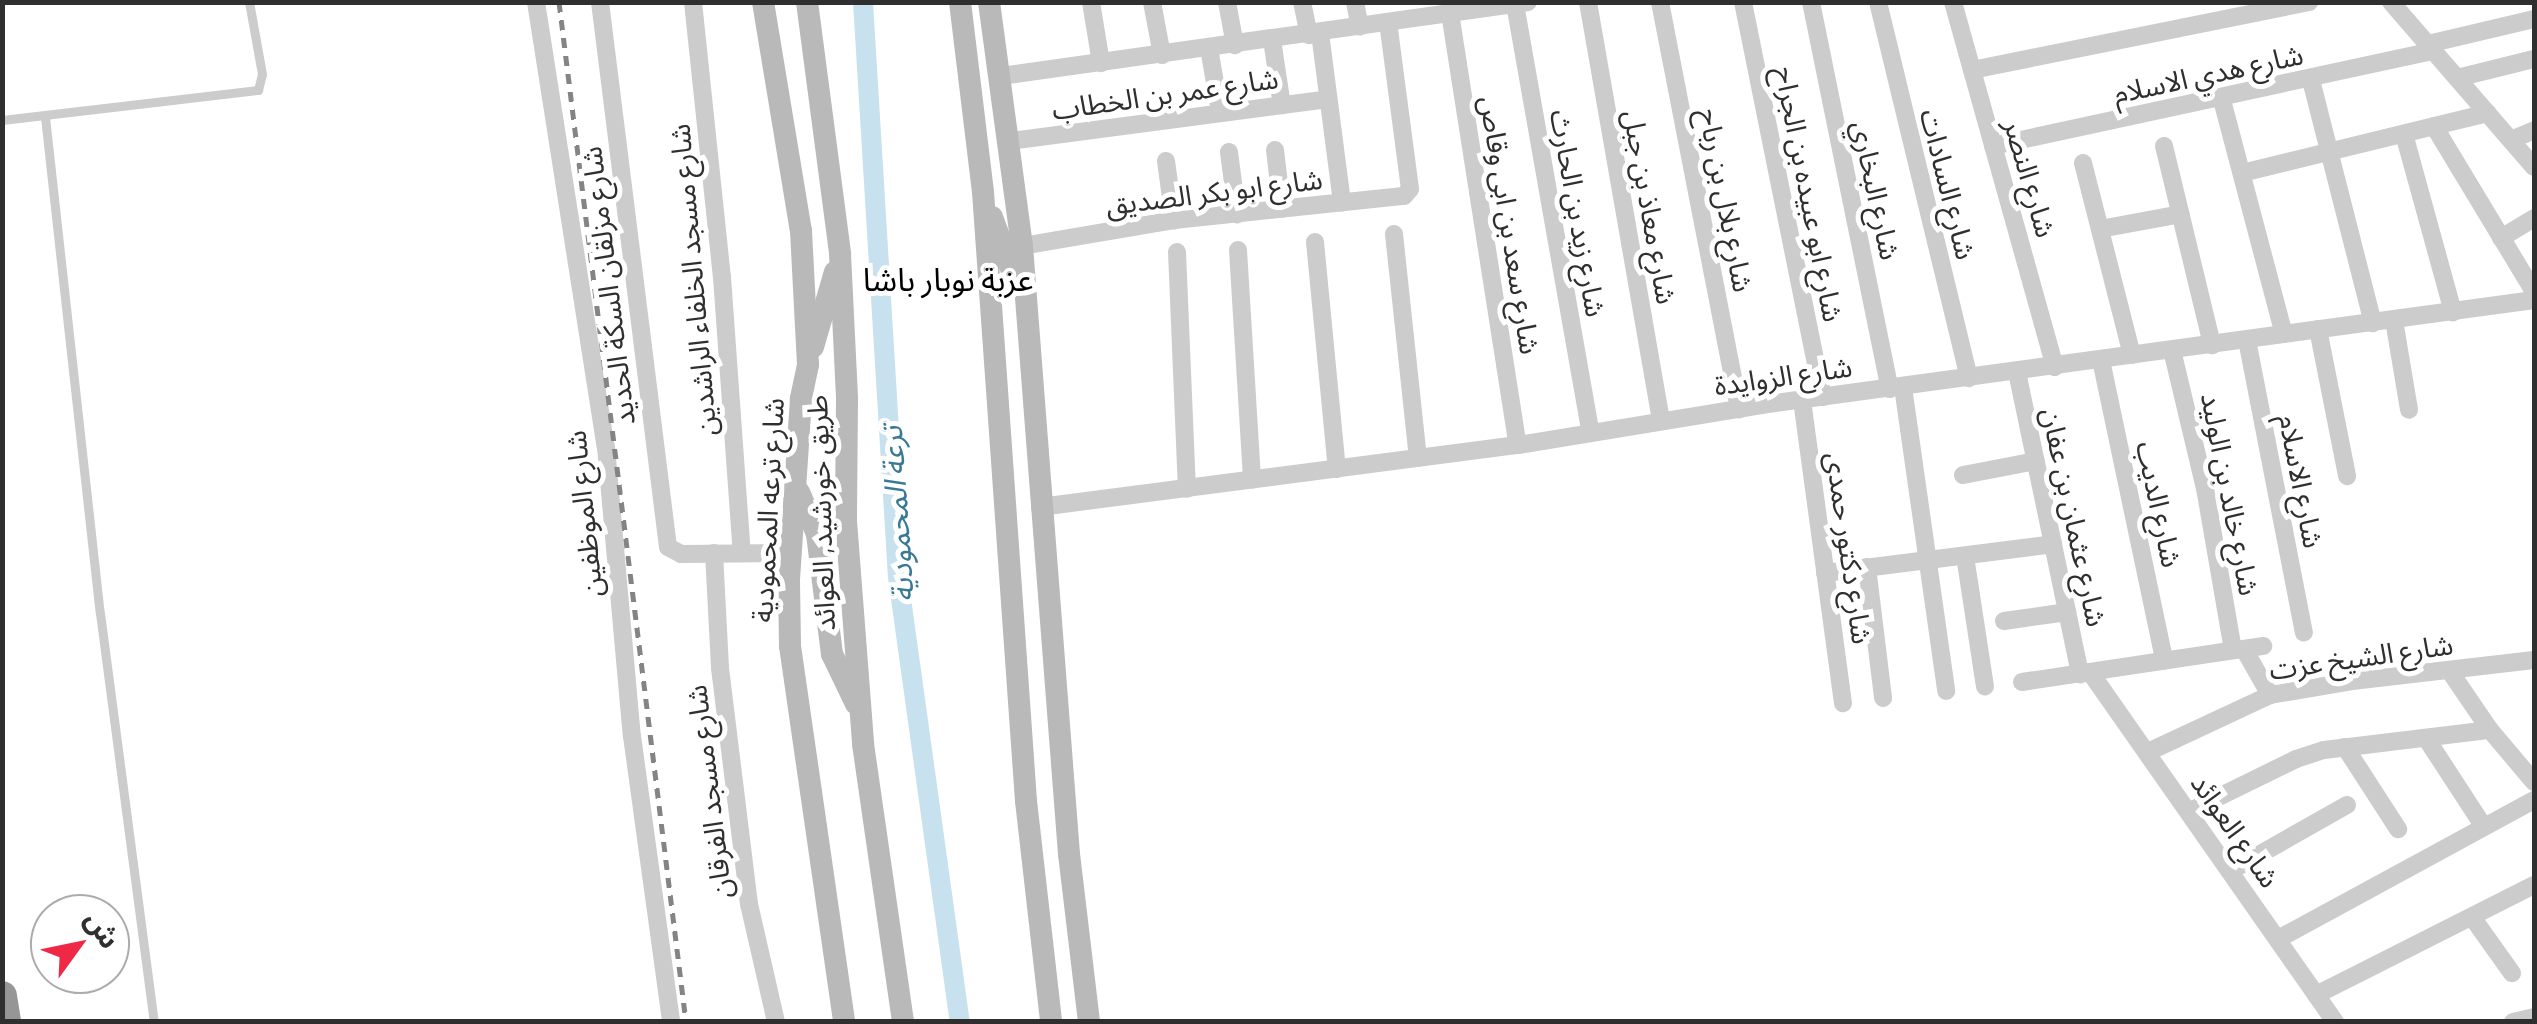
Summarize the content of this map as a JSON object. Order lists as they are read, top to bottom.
{
  "streets": {
    "main road": ["شارع ترعه المحمودية", "طريق خورشيد, العوائد"],
    "street": [
      "شارع هدي الاسلام",
      "شارع عمر بن الخطاب",
      "شارع النصر",
      "شارع السادات",
      "شارع البخاري",
      "شارع ابو بكر الصديق",
      "شارع ابو عبيده بن الجراح",
      "شارع بلال بن رباح",
      "شارع معاذ بن جبل",
      "شارع زيد بن الحارث",
      "شارع سعد بن ابى وقاص",
      "شارع مسجد الخلفاء الراشدين",
      "شارع مزلقان السكة الحديد",
      "شارع الزوايدة",
      "شارع الاسلام",
      "شارع خالد بن الوليد",
      "شارع الديب",
      "شارع الموظفين",
      "شارع عثمان بن عفان",
      "شارع دكتور حمدى",
      "شارع الشيخ عزت",
      "شارع مسجد الفرقان",
      "شارع العوائد"
    ]
  },
  "crossings": [
    ["شارع هدي الاسلام", "شارع النصر"],
    ["شارع النصر", "شارع الزوايدة"],
    ["شارع السادات", "شارع الزوايدة"],
    ["شارع البخاري", "شارع الزوايدة"],
    ["شارع ابو عبيده بن الجراح", "شارع الزوايدة"],
    ["شارع بلال بن رباح", "شارع الزوايدة"],
    ["شارع معاذ بن جبل", "شارع الزوايدة"],
    ["شارع زيد بن الحارث", "شارع الزوايدة"],
    ["شارع سعد بن ابى وقاص", "شارع الزوايدة"],
    ["شارع مزلقان السكة الحديد", "شارع مسجد الفرقان"],
    ["شارع الزوايدة", "شارع الاسلام"],
    ["شارع الزوايدة", "شارع خالد بن الوليد"],
    ["شارع الزوايدة", "شارع الديب"],
    ["شارع الزوايدة", "شارع عثمان بن عفان"],
    ["شارع الزوايدة", "شارع دكتور حمدى"],
    ["شارع خالد بن الوليد", "شارع الشيخ عزت"],
    ["شارع عثمان بن عفان", "شارع العوائد"],
    ["شارع الشيخ عزت", "شارع العوائد"]
  ],
  "districts": ["عزبة نوبار باشا"],
  "water": ["ترعة المحمودية"],
  "north": "top right"
}
